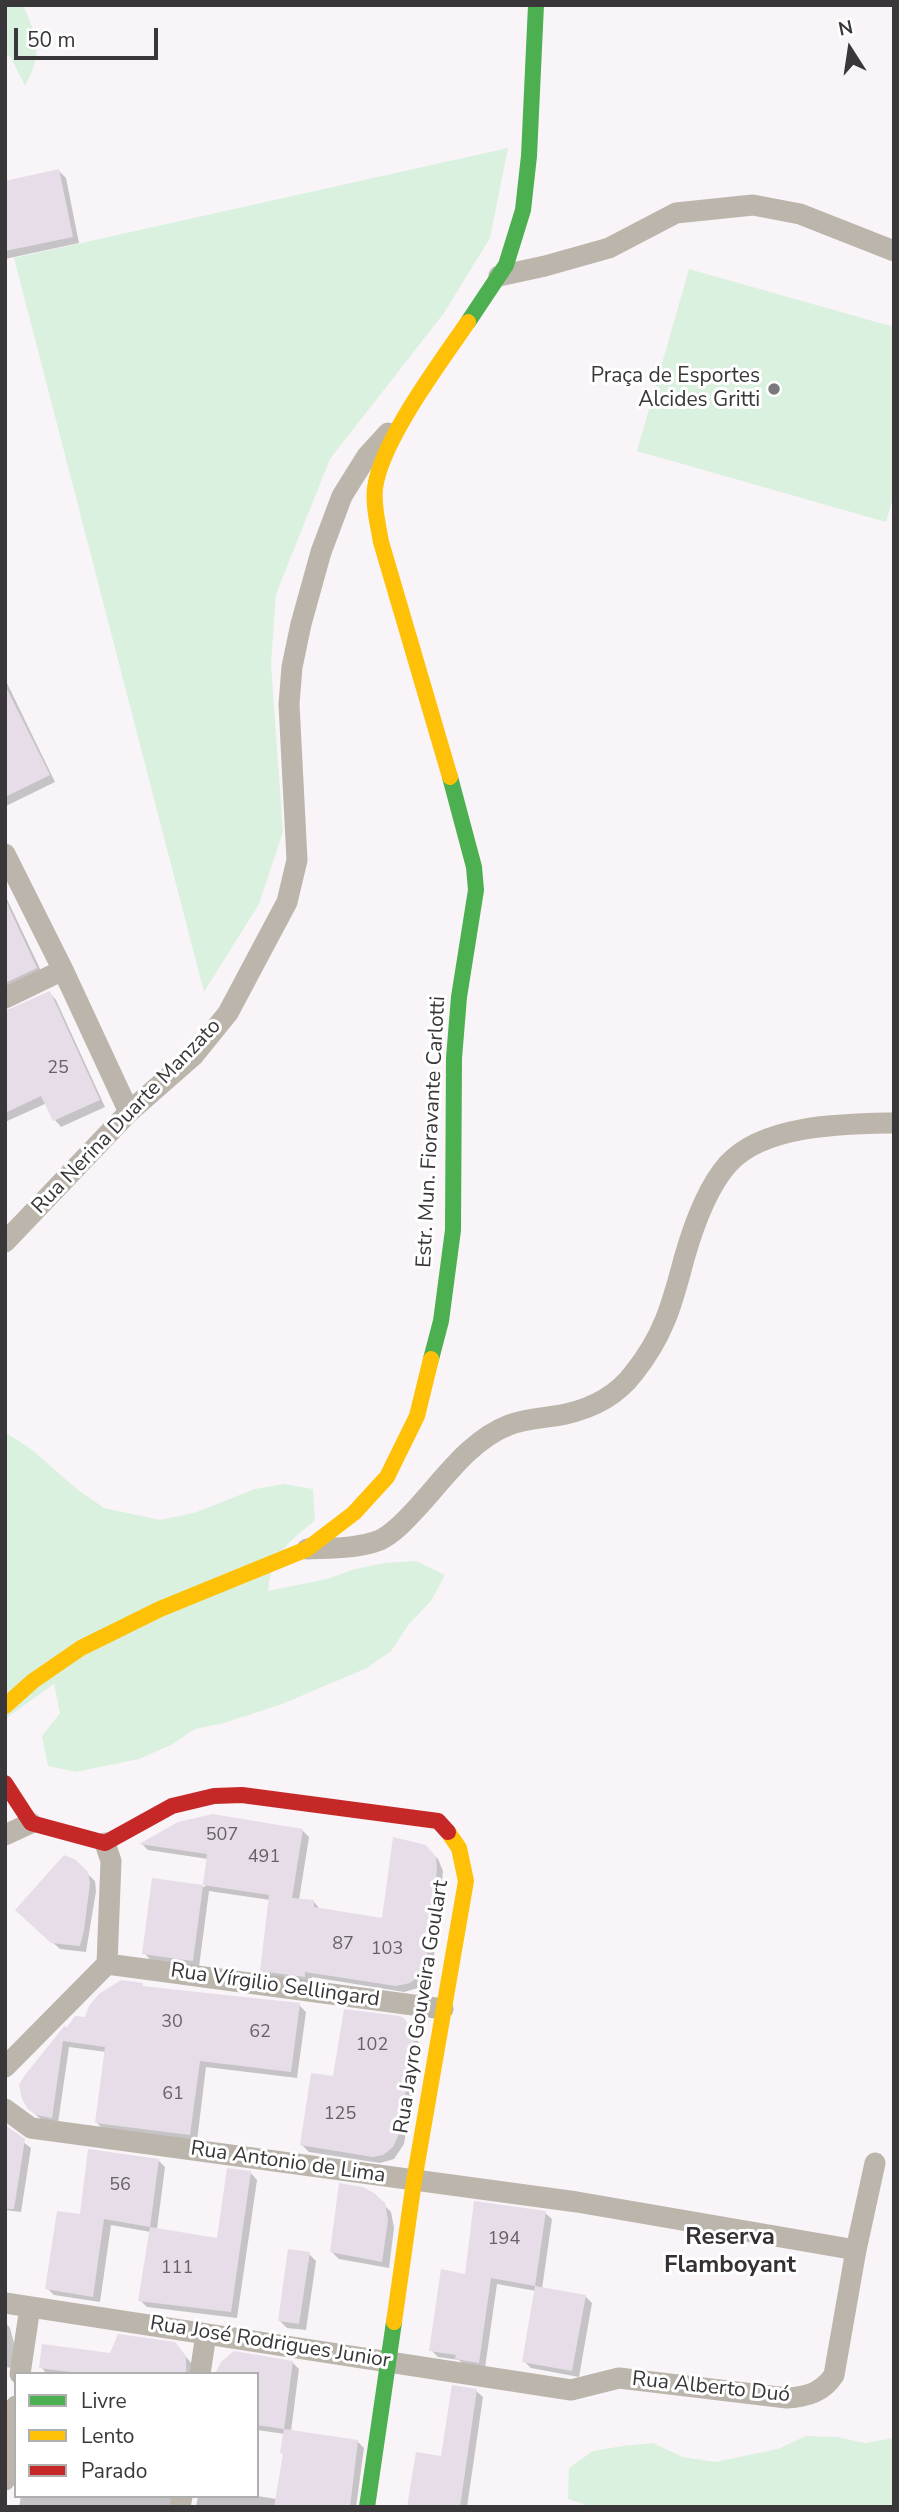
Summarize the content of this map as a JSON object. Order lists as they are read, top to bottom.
{
  "streets": {
    "street": [
      "Rua Nerina Duarte Manzato",
      "Estr. Mun. Fioravante Carlotti",
      "Rua Vírgilio Sellingard",
      "Rua Jayro Gouveira Goulart",
      "Rua Antonio de Lima",
      "Rua José Rodrigues Junior",
      "Rua Alberto Duó"
    ]
  },
  "crossings": [
    ["Rua Nerina Duarte Manzato", "Estr. Mun. Fioravante Carlotti"],
    ["Rua Vírgilio Sellingard", "Rua Jayro Gouveira Goulart"],
    ["Rua Jayro Gouveira Goulart", "Rua Antonio de Lima"],
    ["Rua Jayro Gouveira Goulart", "Rua José Rodrigues Junior"],
    ["Rua Antonio de Lima", "Rua Alberto Duó"],
    ["Rua José Rodrigues Junior", "Rua Alberto Duó"]
  ],
  "districts": ["Reserva Flamboyant"],
  "places": ["Praça de Esportes Alcides Gritti"],
  "house_numbers": [
    "25",
    "507",
    "491",
    "87",
    "103",
    "30",
    "62",
    "102",
    "61",
    "125",
    "56",
    "194",
    "111"
  ],
  "legend": ["Livre", "Lento", "Parado"],
  "scale_bar": "50 m",
  "north": "top"
}
